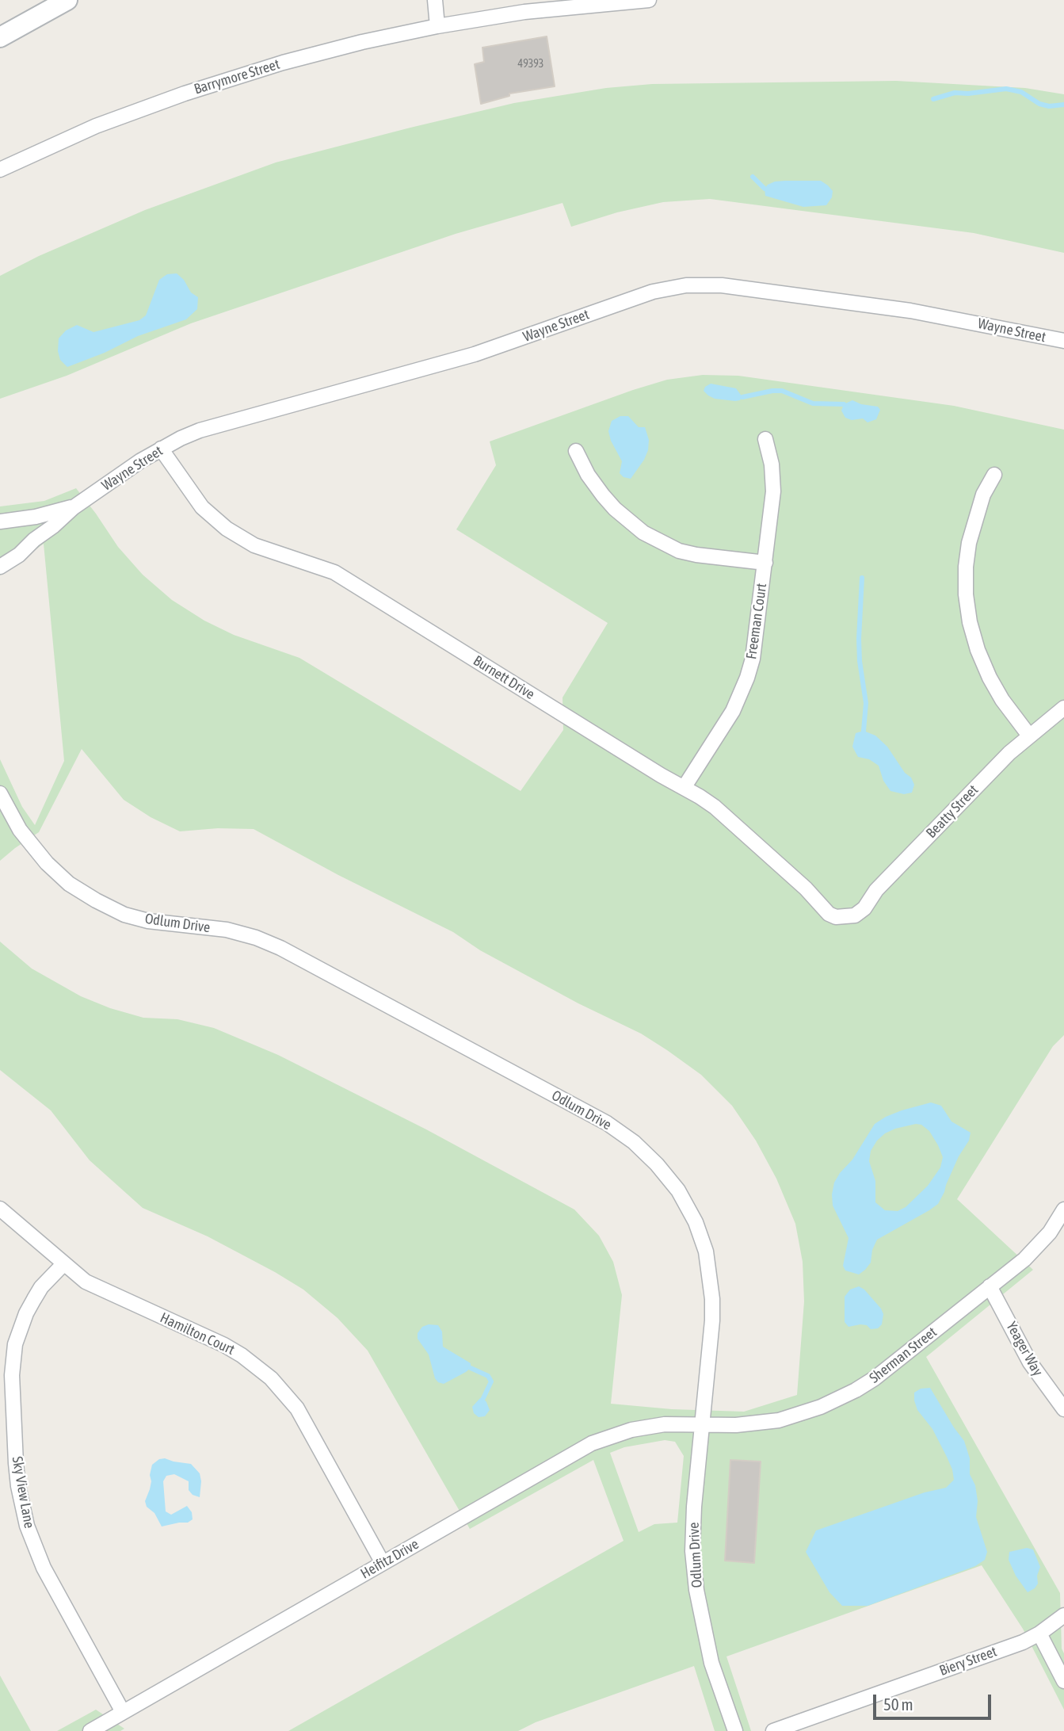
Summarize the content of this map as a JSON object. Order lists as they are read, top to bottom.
{
  "streets": {
    "street": [
      "Barrymore Street",
      "Wayne Street",
      "Freeman Court",
      "Burnett Drive",
      "Beatty Street",
      "Odlum Drive",
      "Hamilton Court",
      "Yeager Way",
      "Sherman Street",
      "Sky View Lane",
      "Heifitz Drive",
      "Biery Street"
    ]
  },
  "crossings": [
    ["Wayne Street", "Burnett Drive"],
    ["Freeman Court", "Burnett Drive"],
    ["Burnett Drive", "Beatty Street"],
    ["Odlum Drive", "Sherman Street"],
    ["Odlum Drive", "Heifitz Drive"],
    ["Hamilton Court", "Sky View Lane"],
    ["Hamilton Court", "Heifitz Drive"],
    ["Yeager Way", "Sherman Street"],
    ["Sherman Street", "Heifitz Drive"],
    ["Sky View Lane", "Heifitz Drive"]
  ],
  "house_numbers": ["49393"],
  "scale_bar": "50 m"
}
